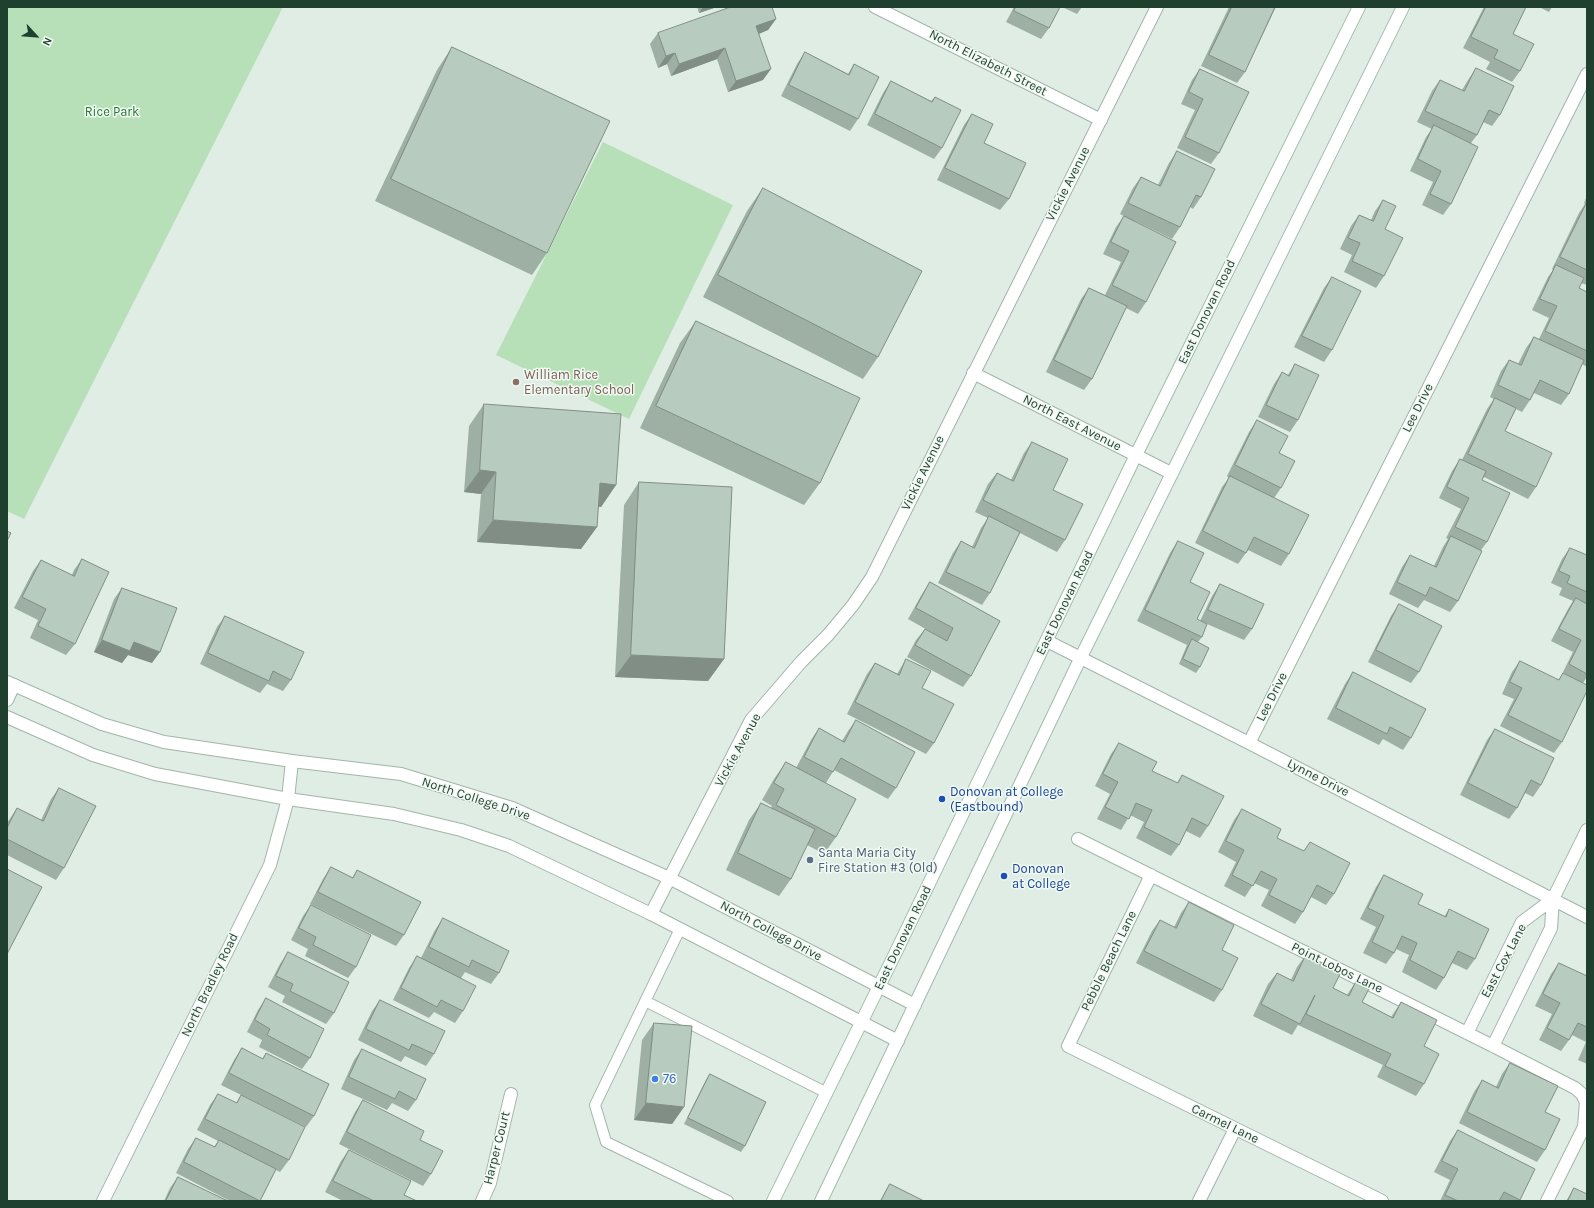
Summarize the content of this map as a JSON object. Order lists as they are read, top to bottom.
{
  "streets": {
    "street": [
      "North Elizabeth Street",
      "Vickie Avenue",
      "East Donovan Road",
      "Lee Drive",
      "North East Avenue",
      "Lynne Drive",
      "North College Drive",
      "Pebble Beach Lane",
      "East Cox Lane",
      "Point Lobos Lane",
      "North Bradley Road",
      "Carmel Lane",
      "Harper Court"
    ]
  },
  "crossings": [
    ["North Elizabeth Street", "Vickie Avenue"],
    ["Vickie Avenue", "North East Avenue"],
    ["Vickie Avenue", "North College Drive"],
    ["East Donovan Road", "North East Avenue"],
    ["East Donovan Road", "Lynne Drive"],
    ["East Donovan Road", "North College Drive"],
    ["Lee Drive", "Lynne Drive"],
    ["Lynne Drive", "East Cox Lane"],
    ["North College Drive", "North Bradley Road"],
    ["Pebble Beach Lane", "Point Lobos Lane"],
    ["Pebble Beach Lane", "Carmel Lane"],
    ["East Cox Lane", "Point Lobos Lane"]
  ],
  "parks": ["Rice Park"],
  "places": [
    "William Rice Elementary School",
    "Donovan at College (Eastbound)",
    "Santa Maria City Fire Station #3 (Old)",
    "Donovan at College",
    "76"
  ],
  "north": "bottom right"
}
